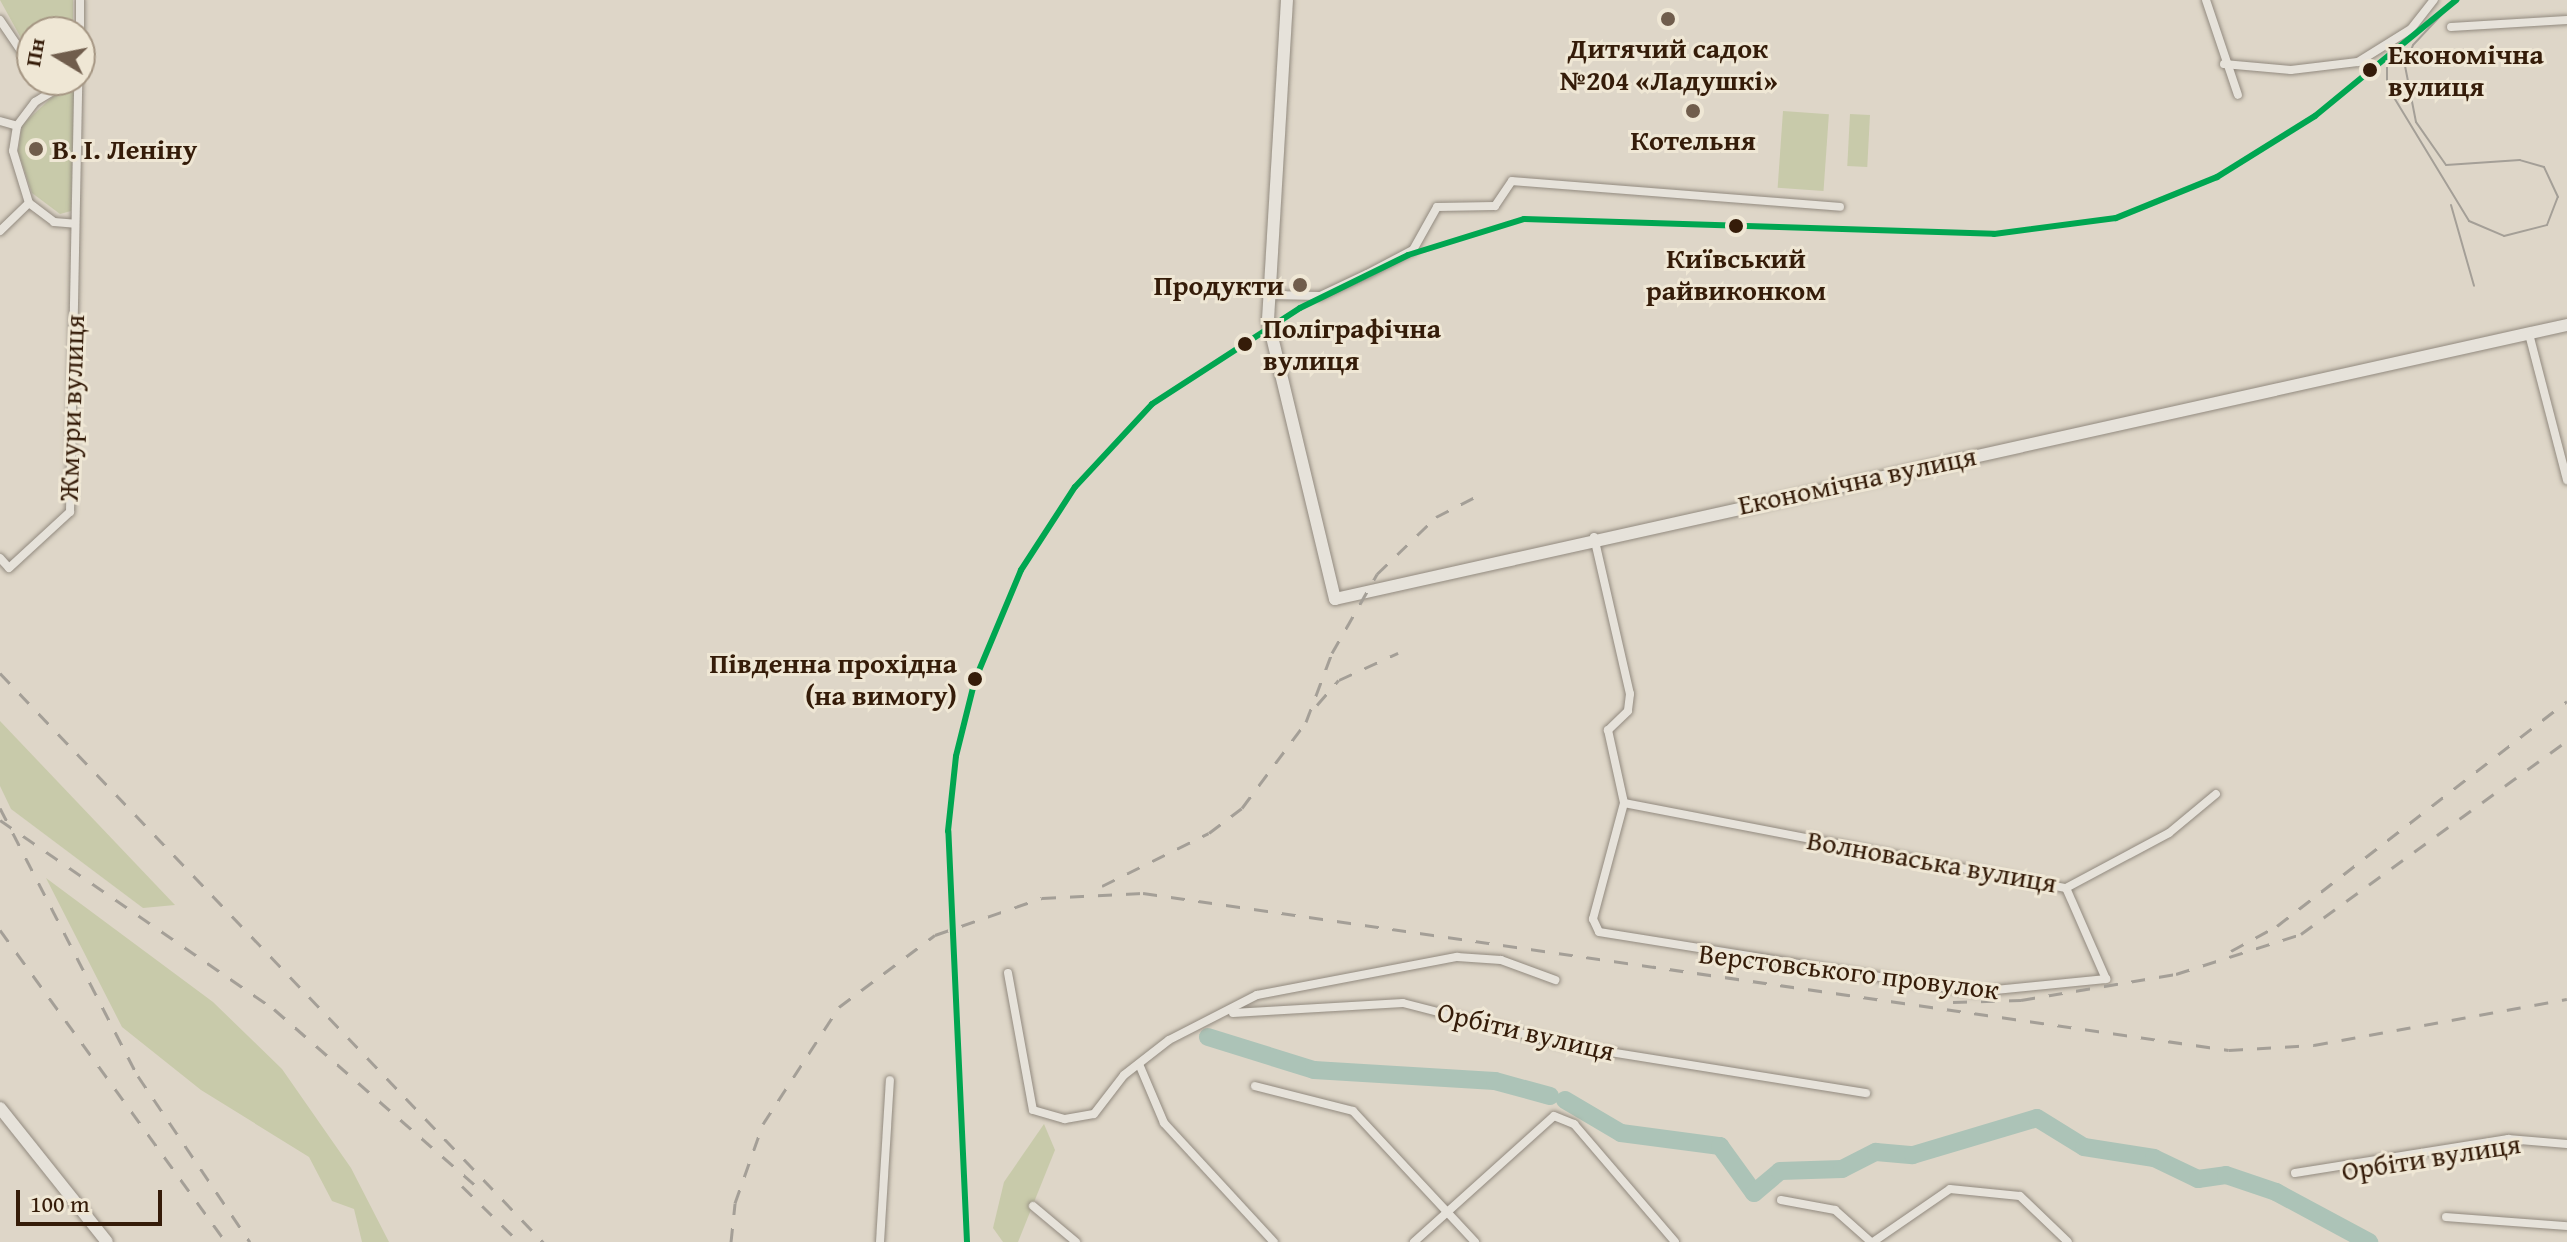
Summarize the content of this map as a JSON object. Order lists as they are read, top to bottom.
{
  "streets": {
    "street": [
      "Жмури вулиця",
      "Економічна вулиця",
      "Волноваська вулиця",
      "Верстовського провулок",
      "Орбіти вулиця"
    ]
  },
  "crossings": [
    ["Волноваська вулиця", "Верстовського провулок"]
  ],
  "places": [
    "Дитячий садок №204 «Ладушкі»",
    "Економічна вулиця",
    "Котельня",
    "В. І. Леніну",
    "Київський райвиконком",
    "Продукти",
    "Поліграфічна вулиця",
    "Південна прохідна (на вимогу)"
  ],
  "scale_bar": "100 m",
  "north": "left"
}
